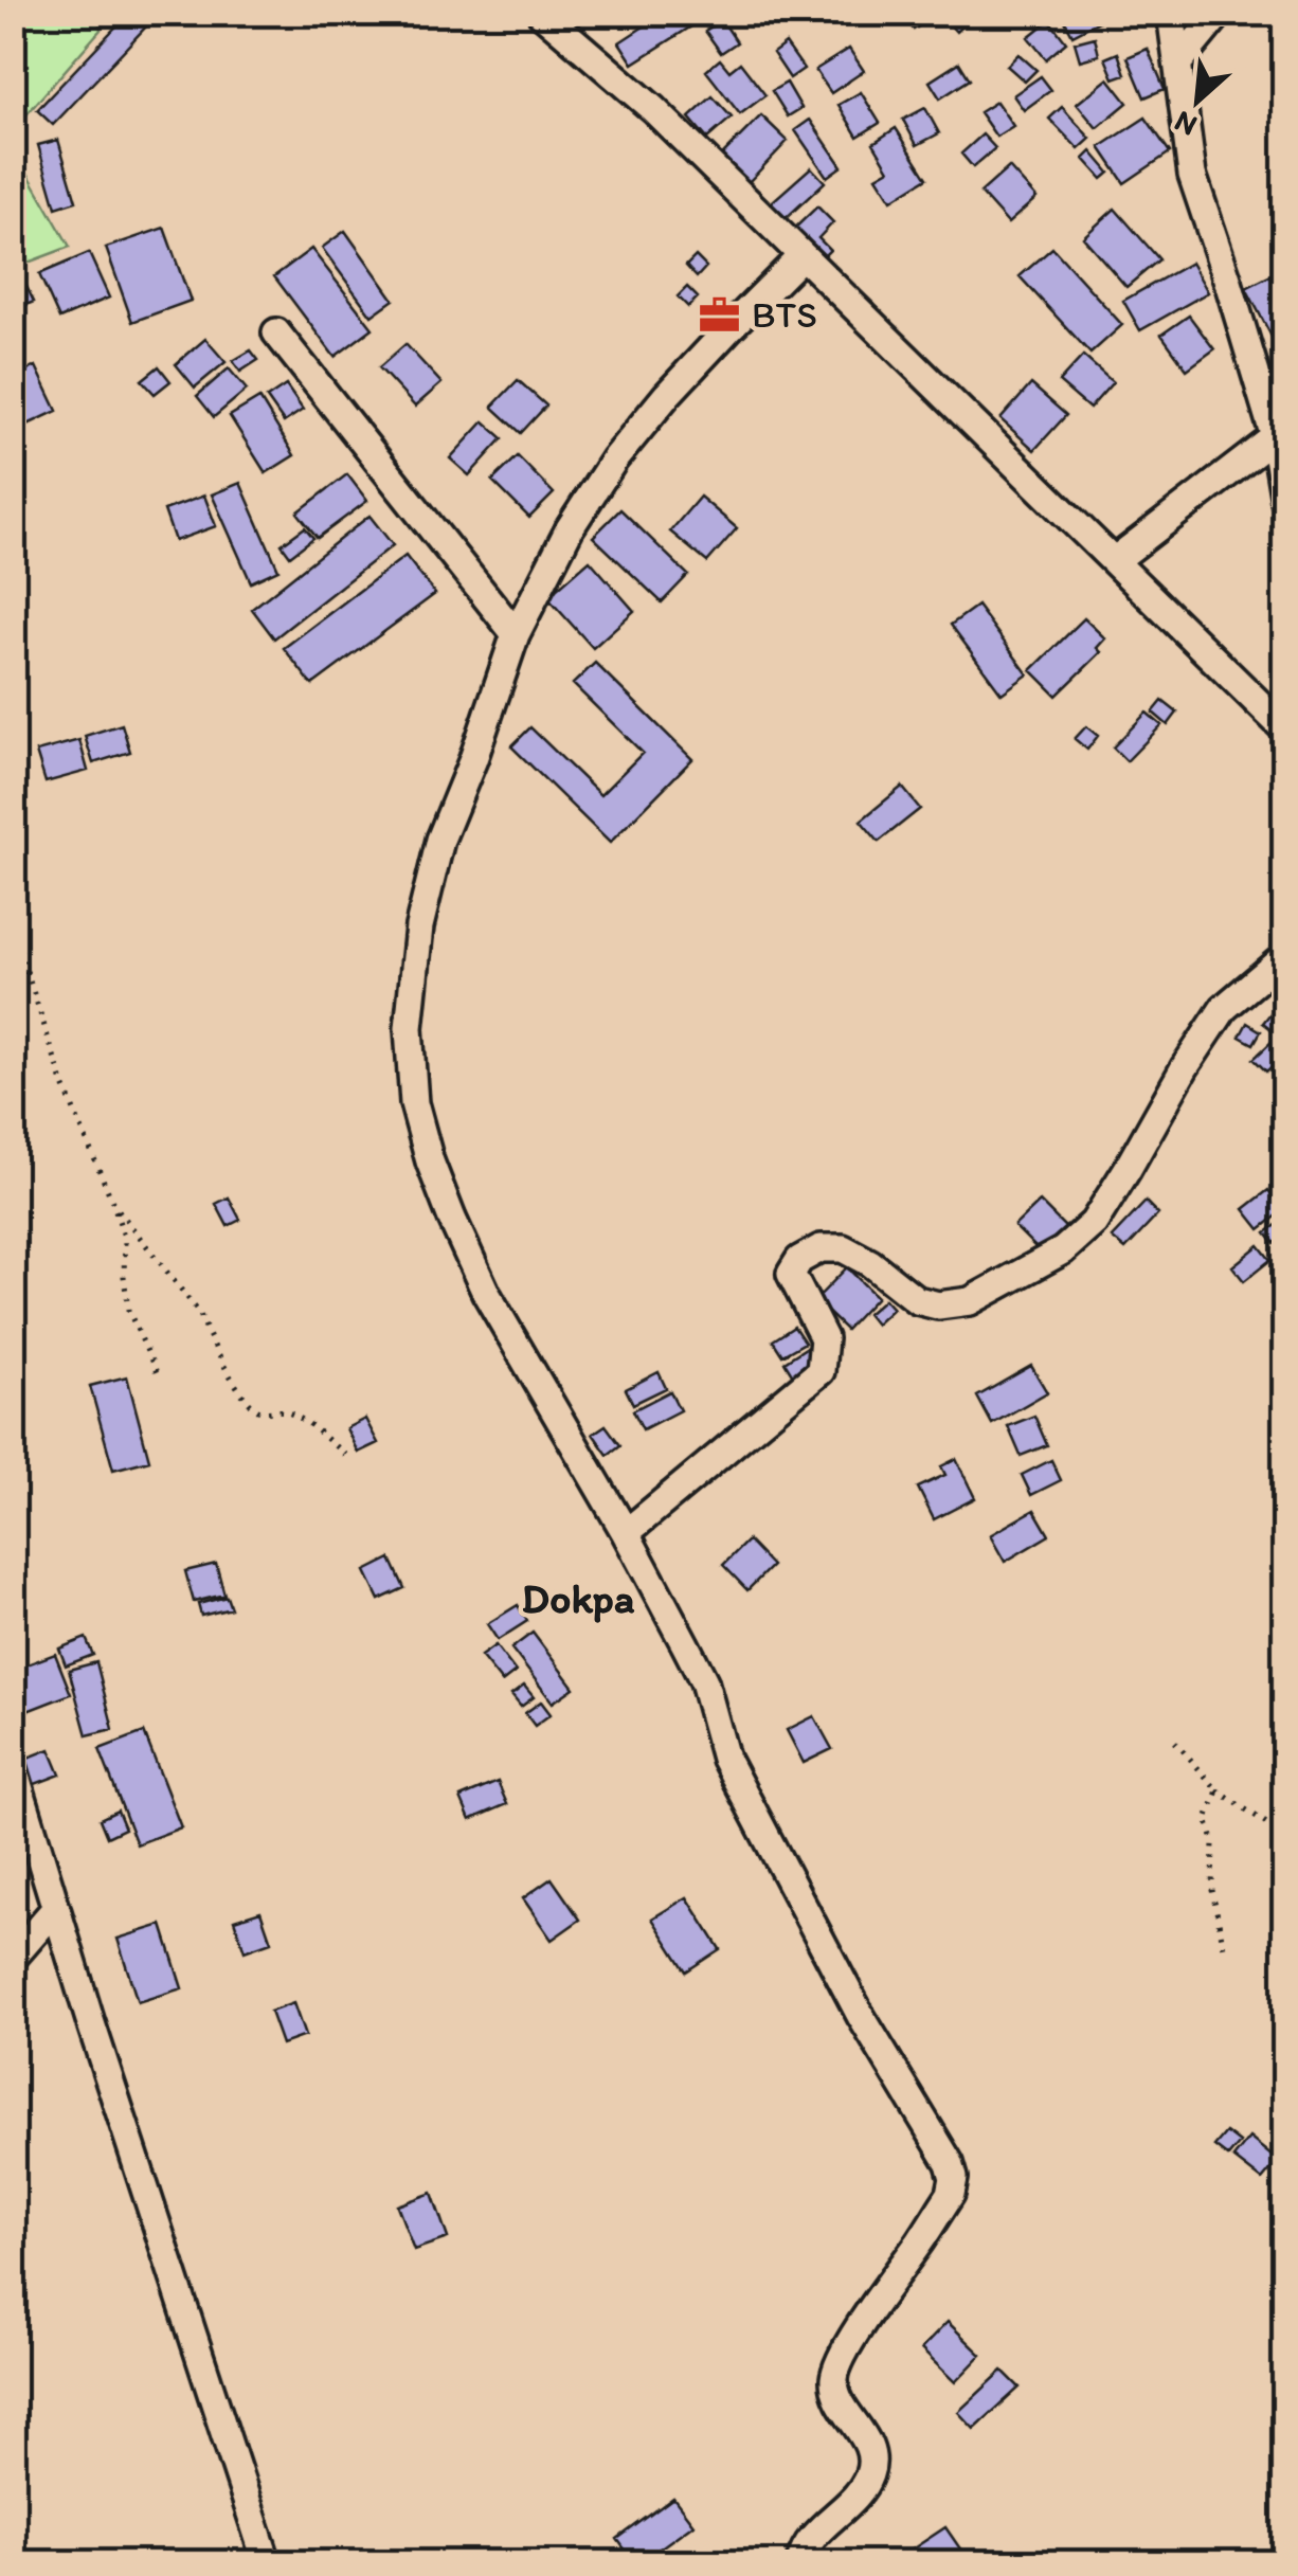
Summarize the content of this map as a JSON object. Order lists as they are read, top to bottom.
{
  "districts": ["Dokpa"],
  "places": {
    "office": ["BTS"]
  },
  "north": "bottom left"
}
